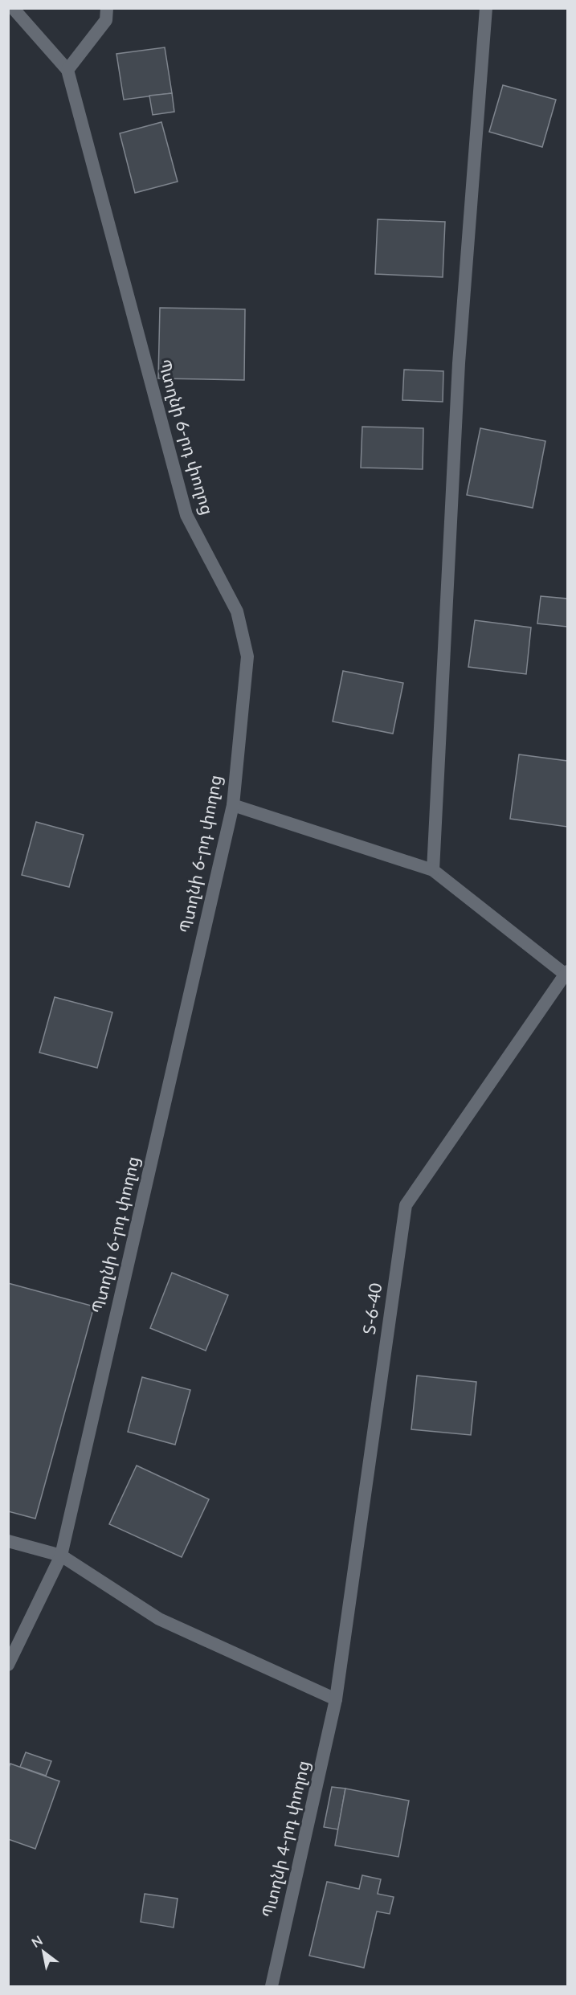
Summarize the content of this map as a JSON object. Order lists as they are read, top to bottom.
{
  "streets": {
    "street": ["Պտղնի 6-րդ փողոց", "Տ-6-40", "Պտղնի 4-րդ փողոց"]
  },
  "crossings": [
    ["Տ-6-40", "Պտղնի 4-րդ փողոց"]
  ],
  "north": "top left"
}
